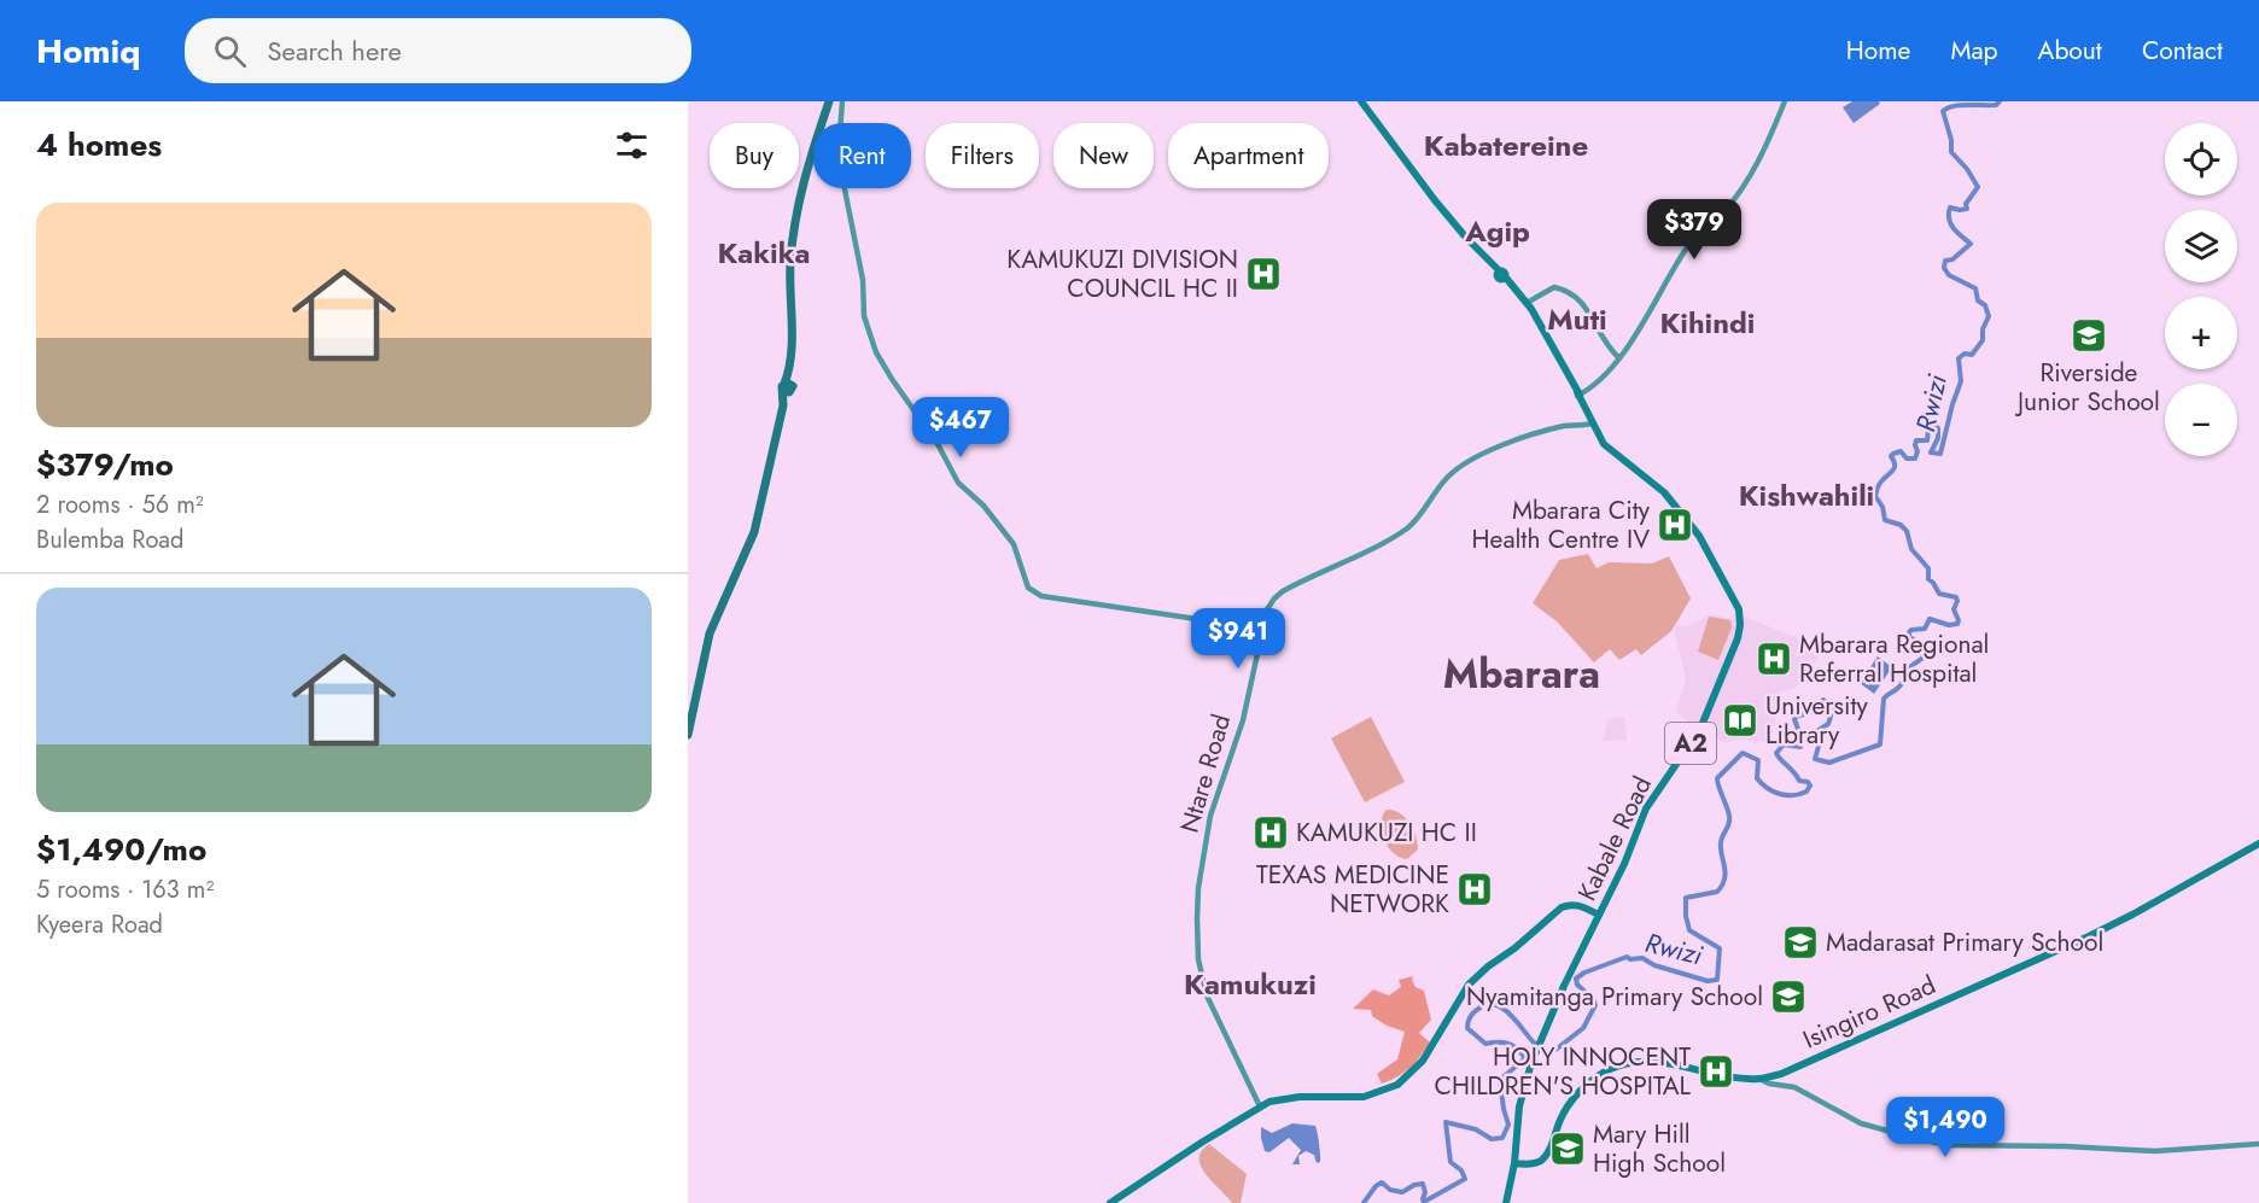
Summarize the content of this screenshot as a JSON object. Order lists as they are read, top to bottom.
{
  "streets": {
    "main road": [
      "A2",
      "Ntare Road",
      "Kabale Road",
      "Isingiro Road"
    ]
  },
  "crossings": [
    ["A2", "Ntare Road"],
    ["A2", "Kabale Road"],
    ["A2", "Isingiro Road"],
    ["Kabale Road", "Isingiro Road"]
  ],
  "districts": [
    "Kabatereine",
    "Agip",
    "Kakika",
    "Muti",
    "Kihindi",
    "Kishwahili",
    "Mbarara",
    "Kamukuzi"
  ],
  "water": ["Rwizi"],
  "places": {
    "hospital": [
      "KAMUKUZI DIVISION COUNCIL HC II",
      "Mbarara City Health Centre IV",
      "Mbarara Regional Referral Hospital",
      "KAMUKUZI HC II",
      "TEXAS MEDICINE NETWORK",
      "HOLY INNOCENT CHILDREN'S HOSPITAL"
    ],
    "school or university": [
      "Riverside Junior School",
      "Madarasat Primary School",
      "Nyamitanga Primary School",
      "Mary Hill High School"
    ],
    "library": ["University Library"]
  },
  "page": {
    "header": "Homiq",
    "search": "Search here",
    "nav": [
      "Home",
      "Map",
      "About",
      "Contact"
    ],
    "heading": "4 homes",
    "map_buttons": ["+", "−"],
    "chip": [
      "Buy",
      "Rent",
      "Filters",
      "New",
      "Apartment"
    ],
    "list": [
      {
        "name": "$379/mo",
        "note": "2 rooms · 56 m² · Bulemba Road"
      },
      {
        "name": "$1,490/mo",
        "note": "5 rooms · 163 m² · Kyeera Road"
      }
    ],
    "price": [
      "$379",
      "$467",
      "$941",
      "$1,490"
    ]
  }
}
